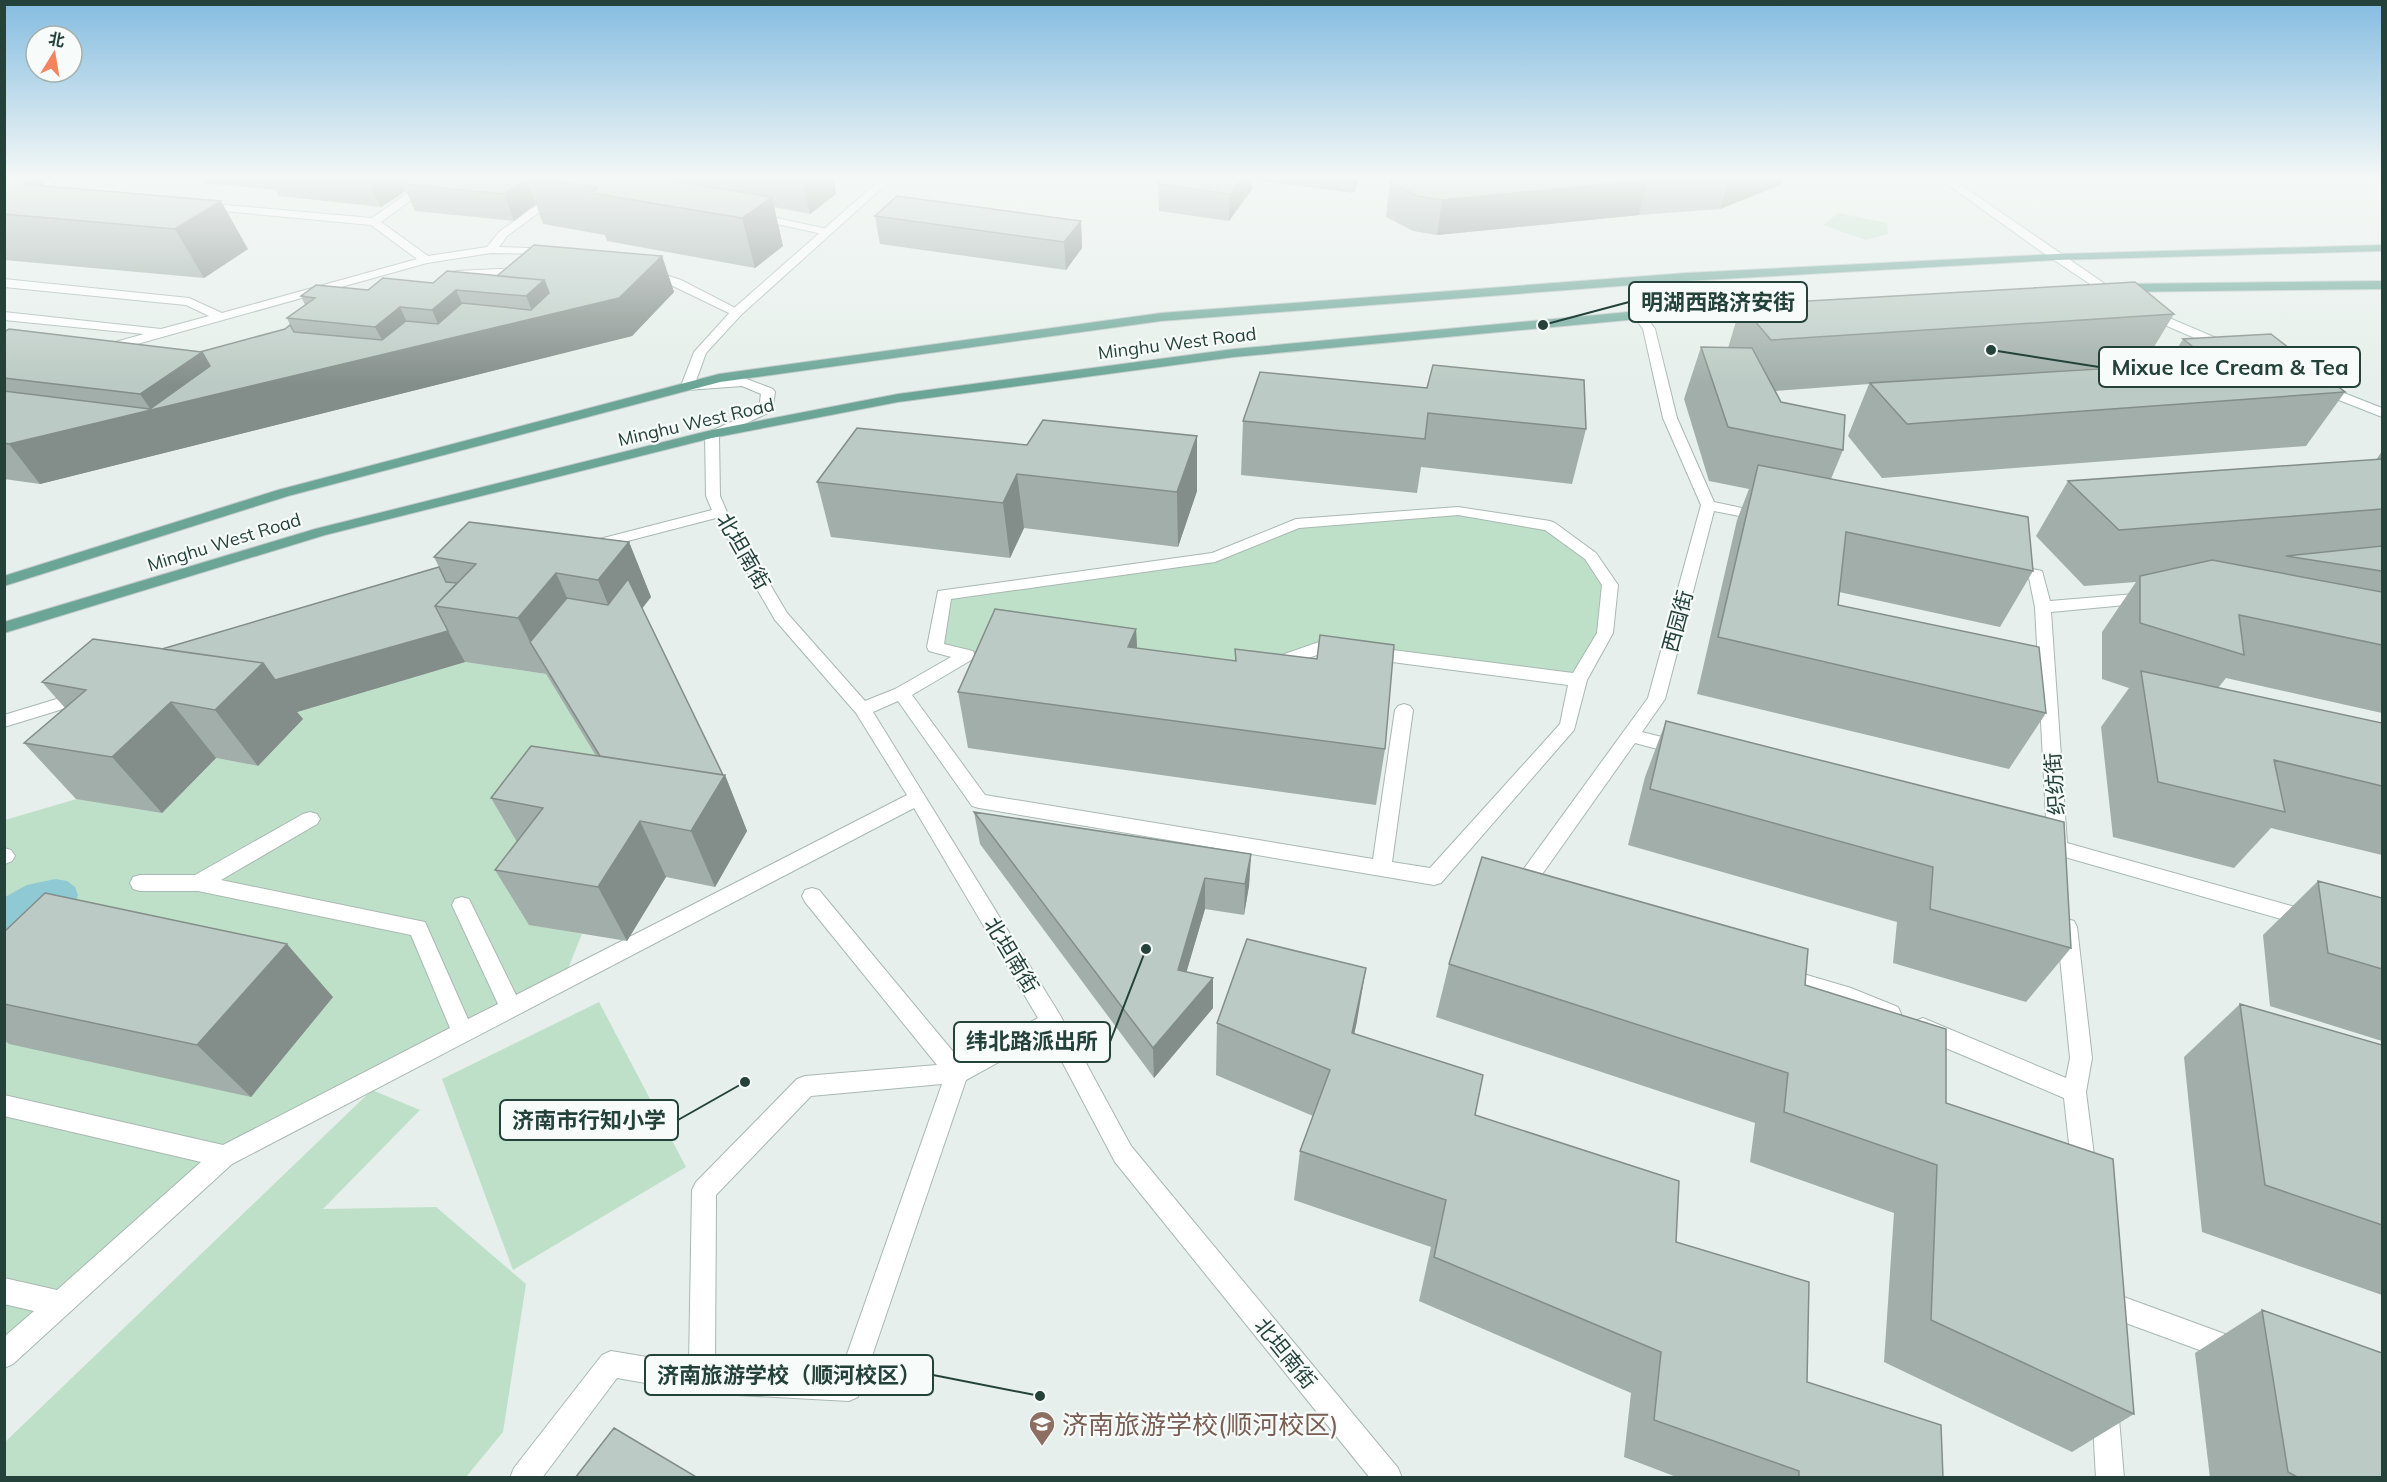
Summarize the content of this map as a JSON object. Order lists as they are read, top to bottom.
{
  "streets": {
    "main road": ["Minghu West Road"],
    "street": ["北坦南街", "西园街", "织纺街"]
  },
  "crossings": [
    ["Minghu West Road", "北坦南街"]
  ],
  "places": {
    "other": [
      "明湖西路济安街",
      "Mixue Ice Cream & Tea",
      "纬北路派出所",
      "济南市行知小学",
      "济南旅游学校（顺河校区）"
    ],
    "school or university": ["济南旅游学校(顺河校区)"]
  },
  "north": "top"
}
